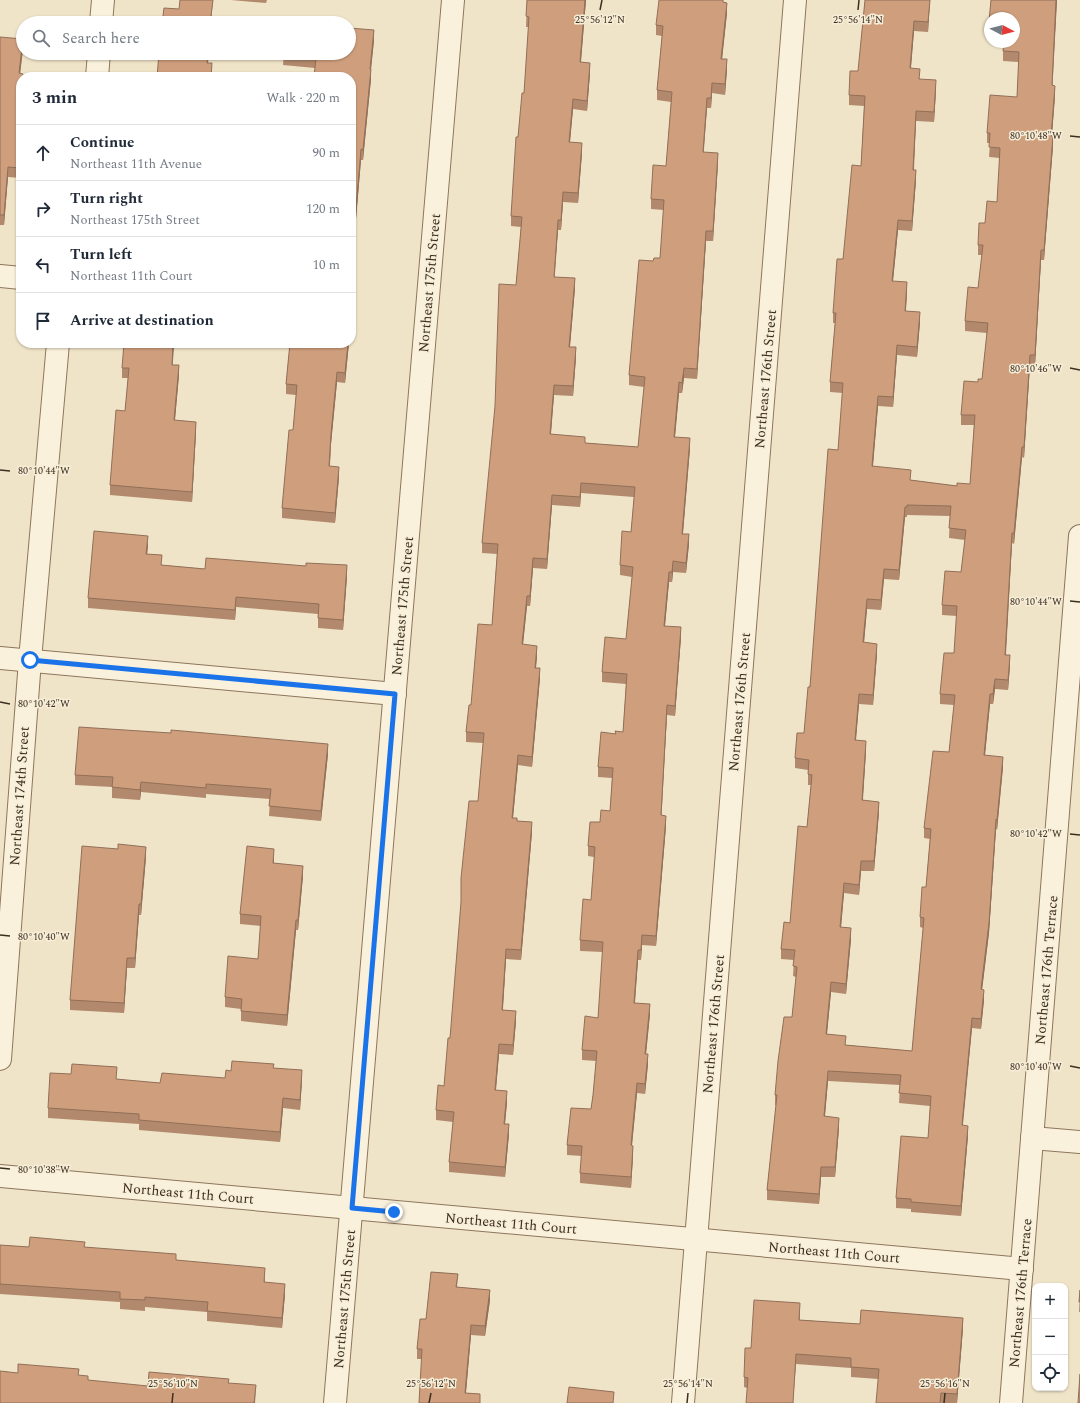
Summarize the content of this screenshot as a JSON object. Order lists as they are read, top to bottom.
{
  "streets": {
    "street": [
      "Northeast 175th Street",
      "Northeast 176th Street",
      "Northeast 174th Street",
      "Northeast 176th Terrace",
      "Northeast 11th Court"
    ]
  },
  "crossings": [
    ["Northeast 175th Street", "Northeast 11th Court"],
    ["Northeast 176th Street", "Northeast 11th Court"],
    ["Northeast 176th Terrace", "Northeast 11th Court"]
  ],
  "north": "right",
  "page": {
    "search": "Search here",
    "heading": ["3 min", "Walk · 220 m"],
    "list": [
      ["Continue", "Northeast 11th Avenue", "90 m"],
      ["Turn right", "Northeast 175th Street", "120 m"],
      ["Turn left", "Northeast 11th Court", "10 m"],
      "Arrive at destination"
    ],
    "map_buttons": ["+", "−"]
  },
  "coordinates": [
    "25°56'12\"N",
    "25°56'14\"N",
    "80°10'48\"W",
    "80°10'46\"W",
    "80°10'44\"W",
    "80°10'42\"W",
    "80°10'40\"W",
    "80°10'38\"W",
    "25°56'10\"N",
    "25°56'16\"N"
  ]
}
